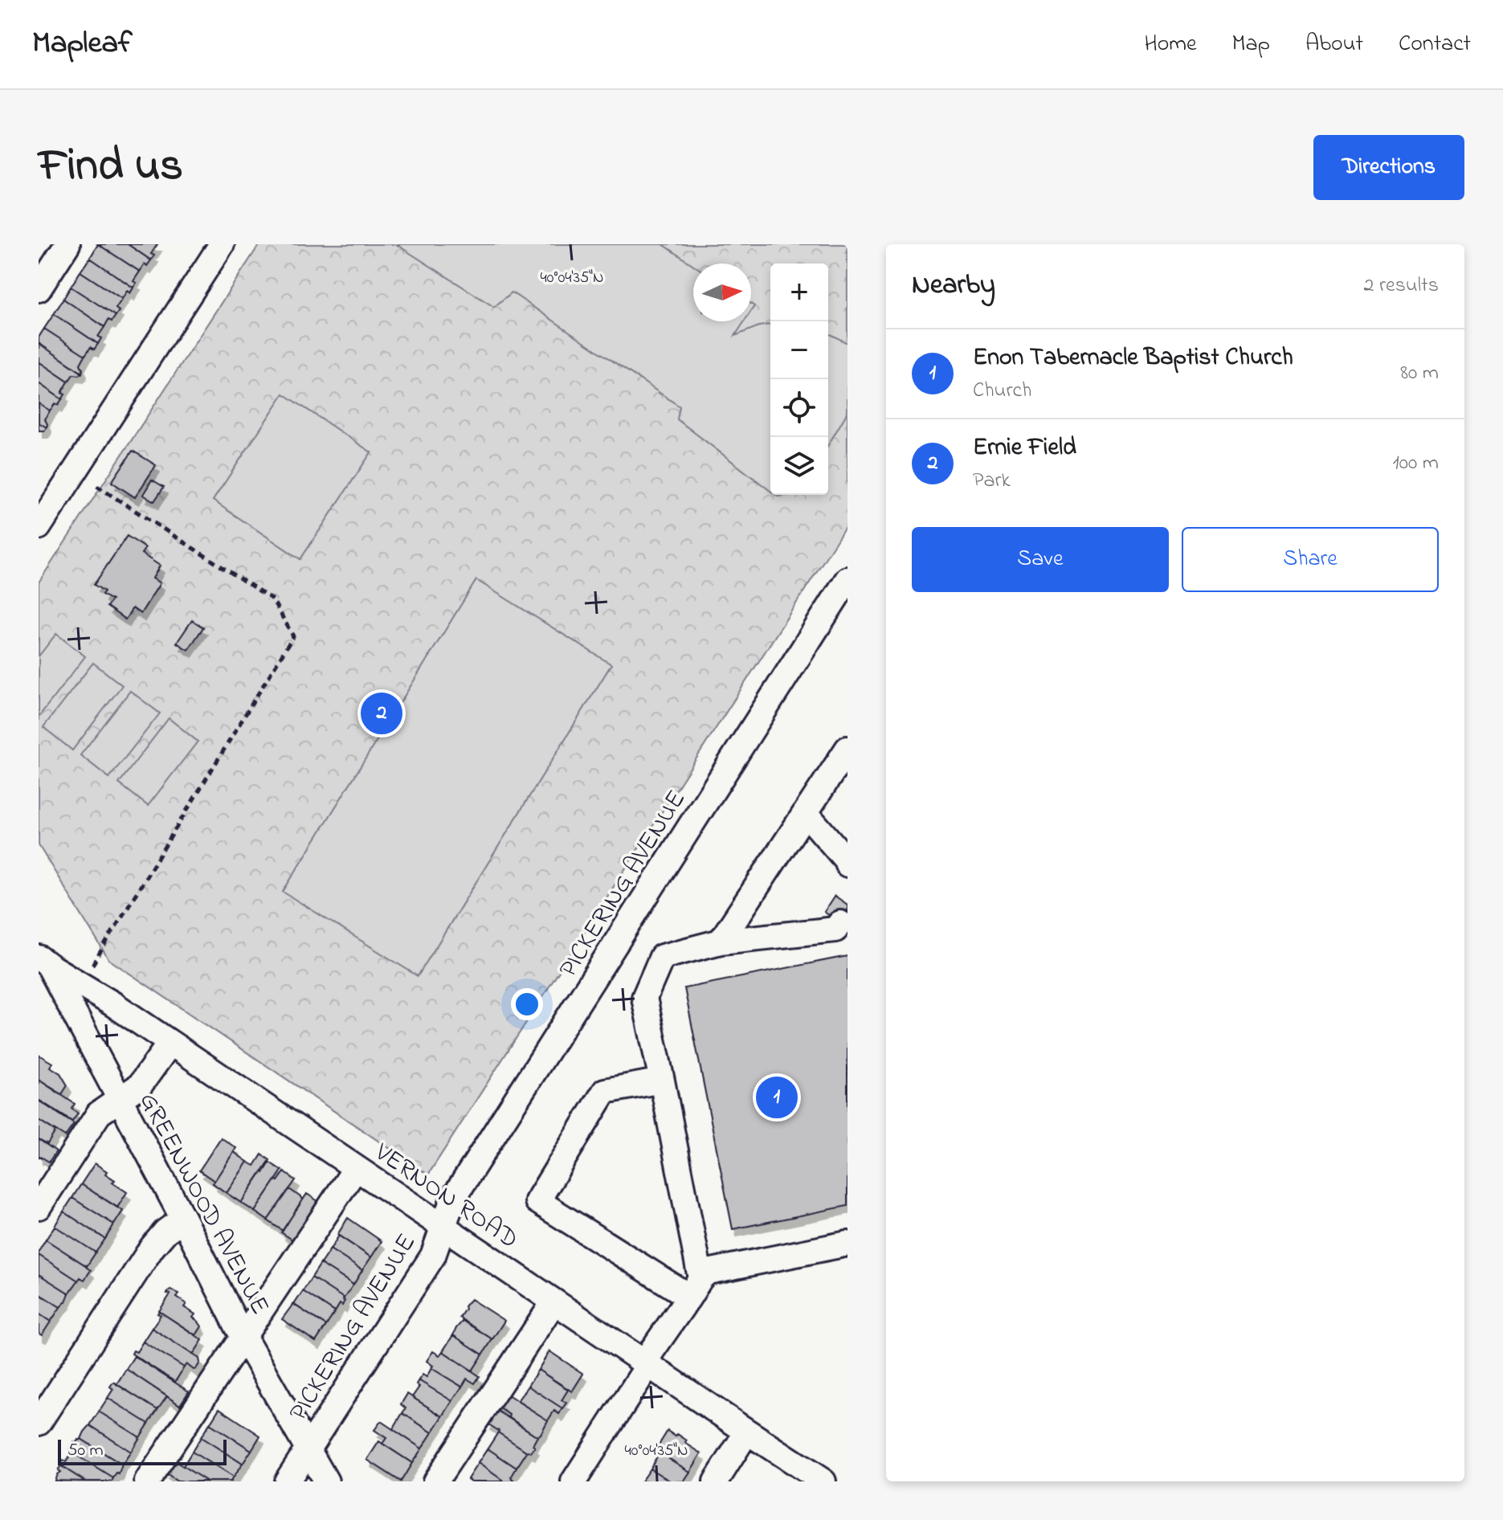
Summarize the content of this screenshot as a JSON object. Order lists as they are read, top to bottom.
{
  "streets": {
    "street": ["PICKERING AVENUE", "VERNON ROAD", "GREENWOOD AVENUE"]
  },
  "crossings": [
    ["PICKERING AVENUE", "VERNON ROAD"],
    ["PICKERING AVENUE", "GREENWOOD AVENUE"],
    ["VERNON ROAD", "GREENWOOD AVENUE"]
  ],
  "scale_bar": "50 m",
  "north": "right",
  "page": {
    "header": "Mapleaf",
    "nav": [
      "Home",
      "Map",
      "About",
      "Contact"
    ],
    "title": "Find us",
    "buttons": [
      "Directions",
      ["Save", "Share"]
    ],
    "heading": ["Nearby", "2 results"],
    "map_buttons": ["+", "−"],
    "list": [
      {
        "mark": "1",
        "name": "Enon Tabernacle Baptist Church",
        "note": "Church",
        "value": "80 m"
      },
      {
        "mark": "2",
        "name": "Ernie Field",
        "note": "Park",
        "value": "100 m"
      }
    ],
    "pins": ["2", "1"],
    "scale": "50 m"
  },
  "coordinates": ["40°04'35\"N"]
}
